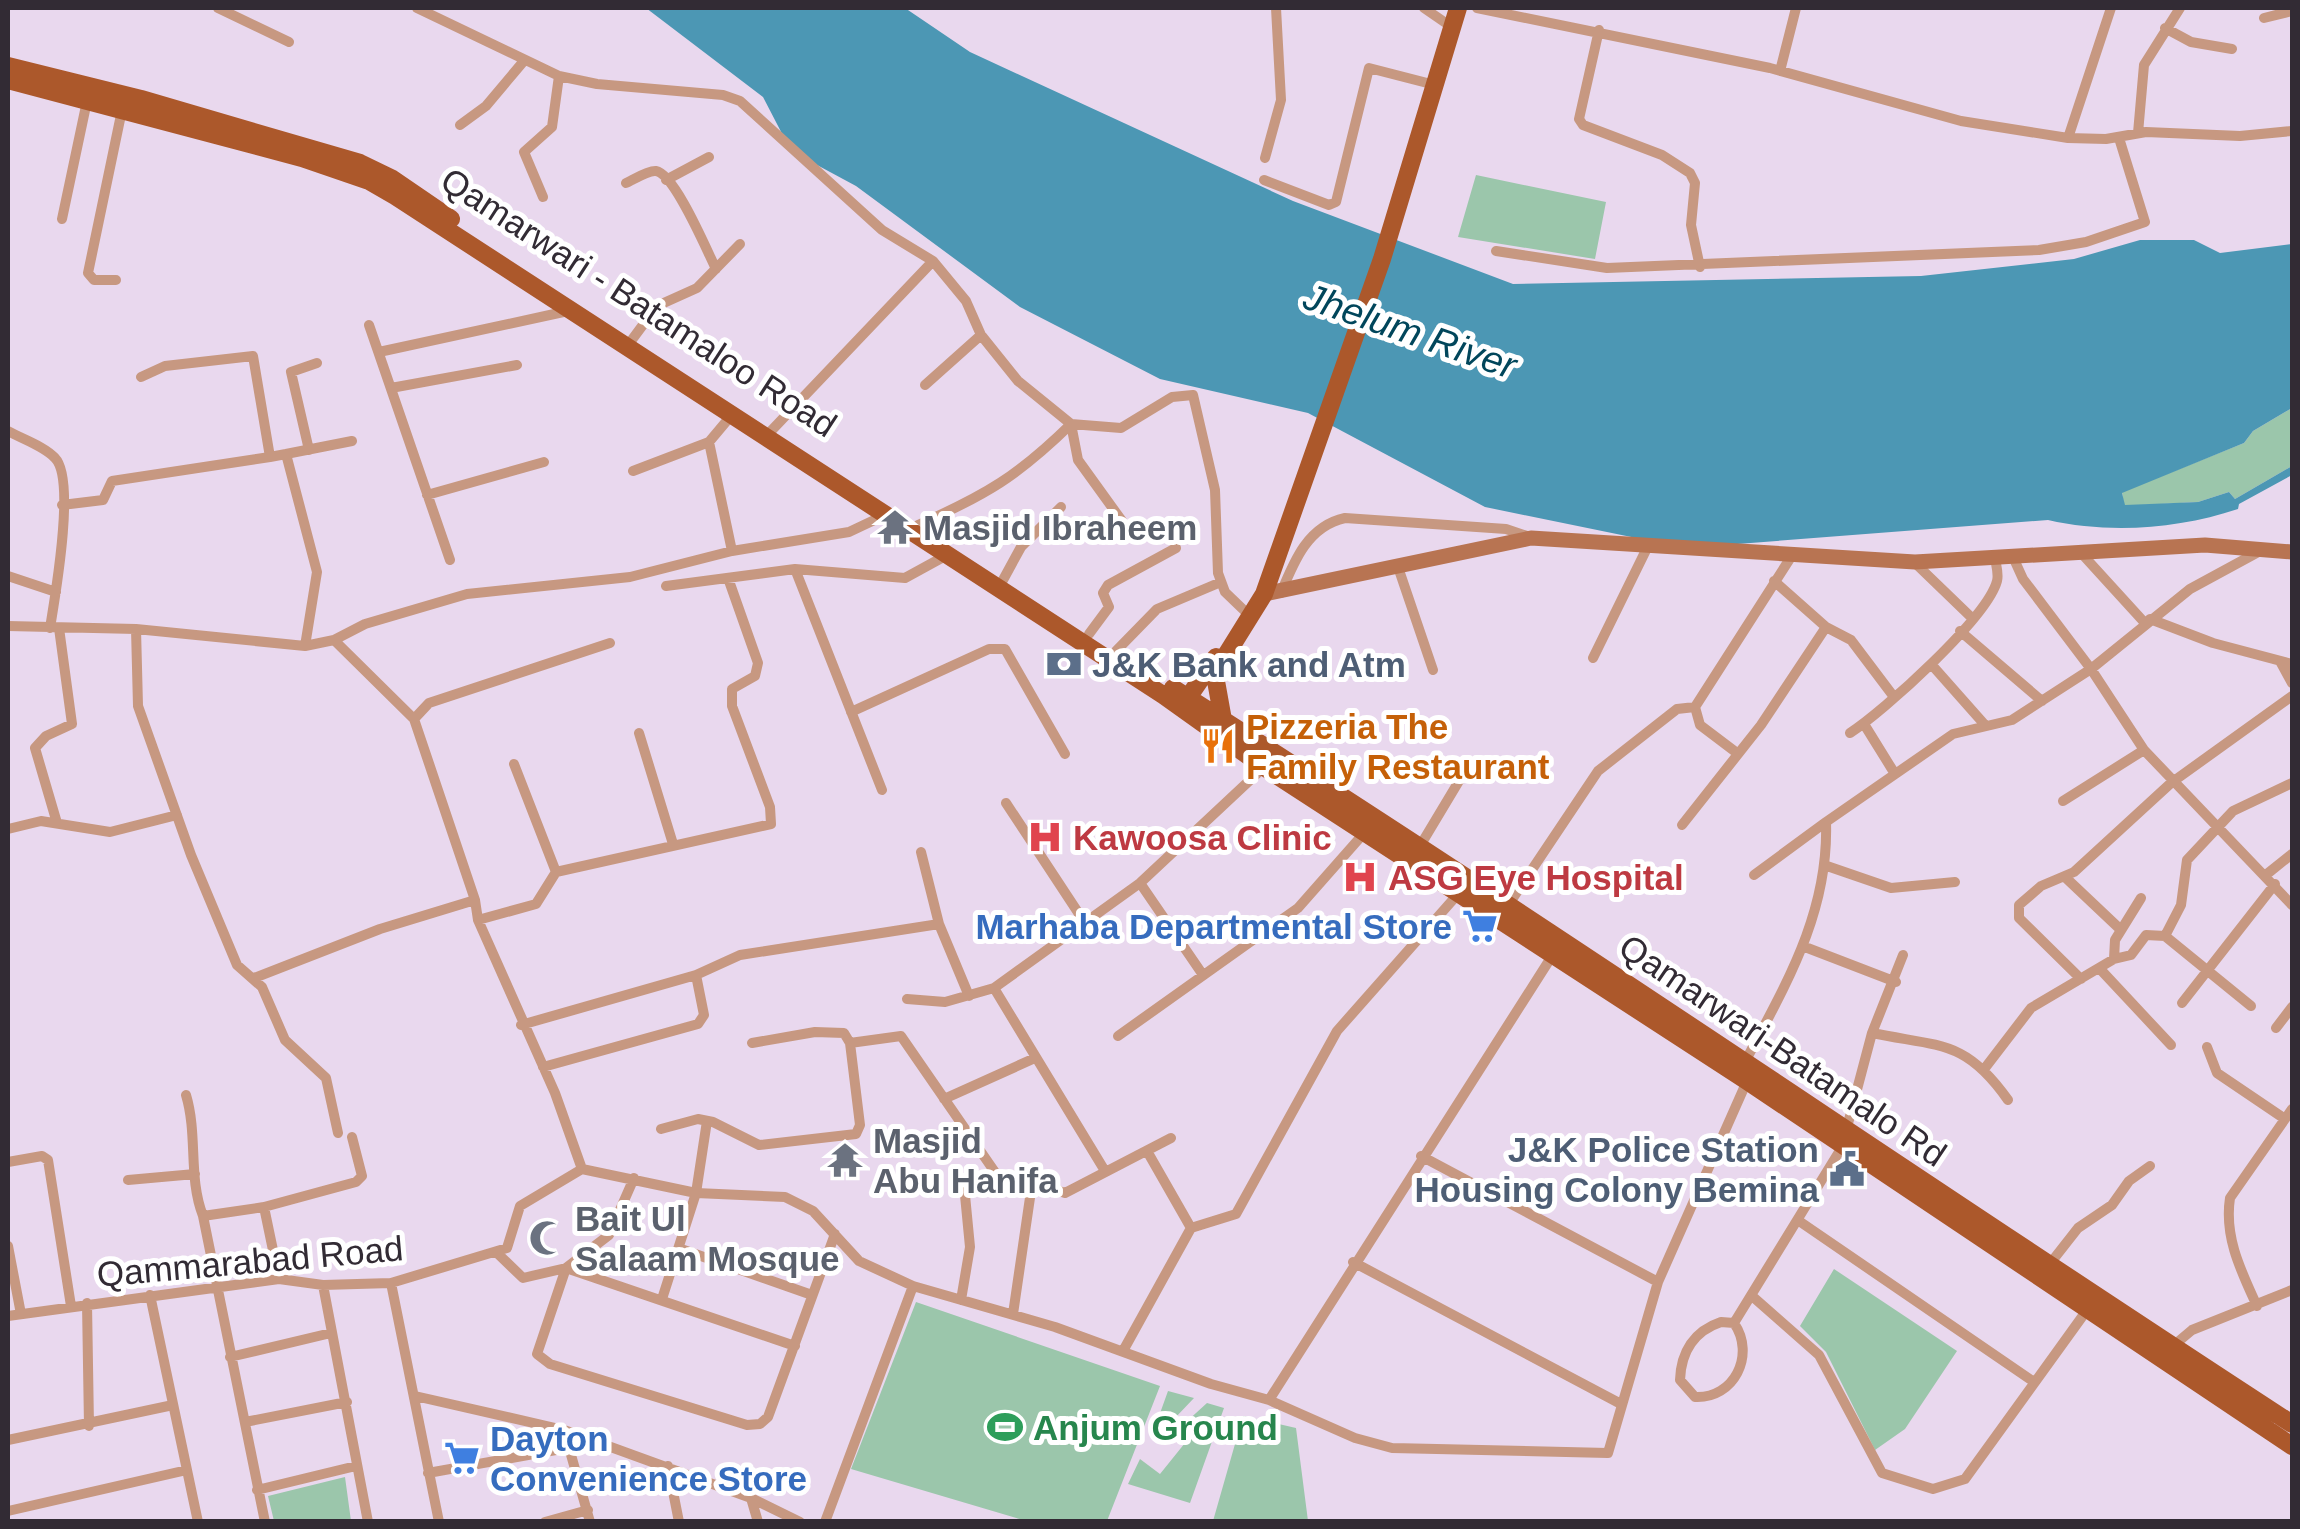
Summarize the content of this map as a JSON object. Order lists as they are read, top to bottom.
{
  "streets": {
    "main road": ["Qamarwari - Batamaloo Road", "Qamarwari-Batamalo Rd"],
    "street": ["Qammarabad Road"]
  },
  "crossings": [
    ["Qamarwari - Batamaloo Road", "Qamarwari-Batamalo Rd"]
  ],
  "water": ["Jhelum River"],
  "places": {
    "temple": ["Masjid Ibraheem", "Masjid Abu Hanifa"],
    "bank": ["J&K Bank and Atm"],
    "restaurant": ["Pizzeria The Family Restaurant"],
    "hospital": ["Kawoosa Clinic", "ASG Eye Hospital"],
    "supermarket": ["Marhaba Departmental Store", "Dayton Convenience Store"],
    "public building": ["J&K Police Station Housing Colony Bemina"],
    "mosque": ["Bait Ul Salaam Mosque"],
    "sports": ["Anjum Ground"]
  }
}
